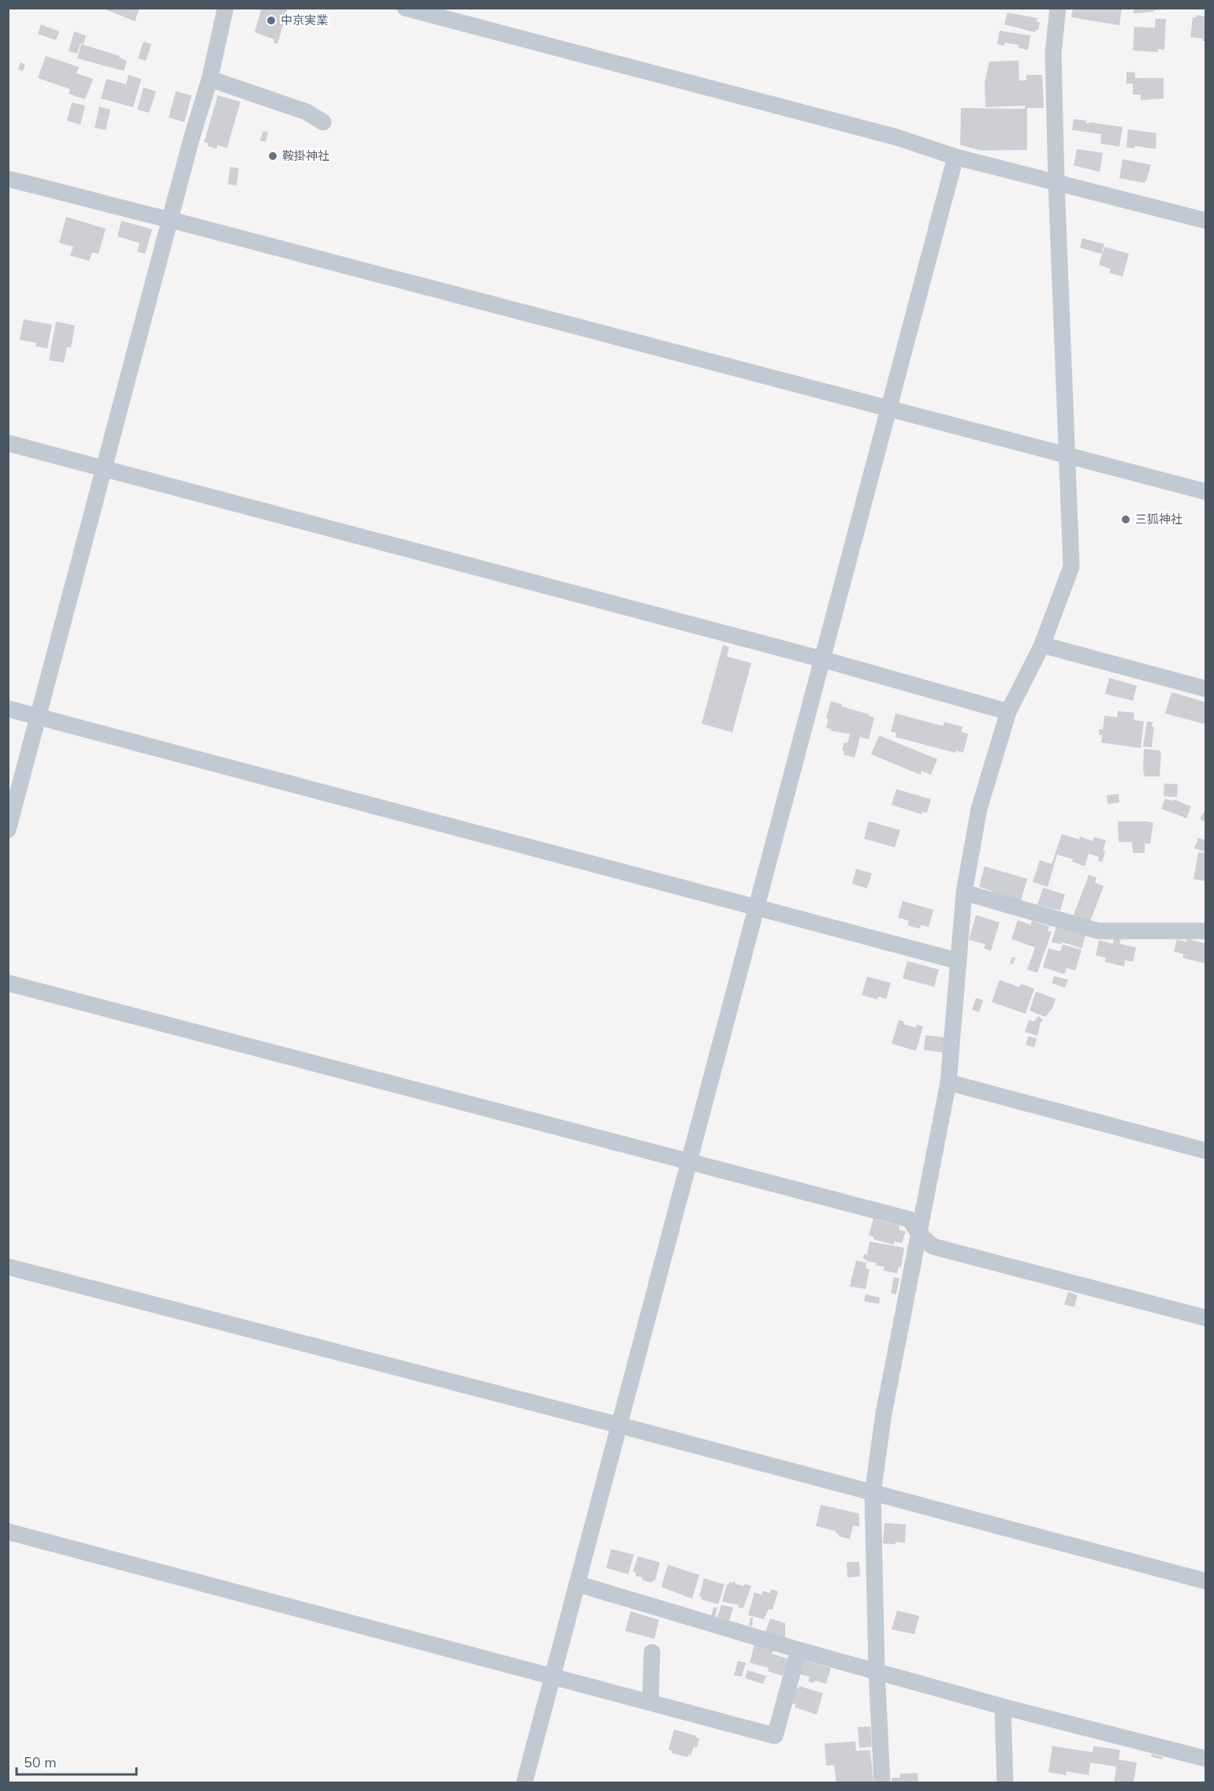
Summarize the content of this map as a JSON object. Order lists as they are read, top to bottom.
{
  "places": ["中京実業", "鞍掛神社", "三狐神社"],
  "scale_bar": "50 m"
}
